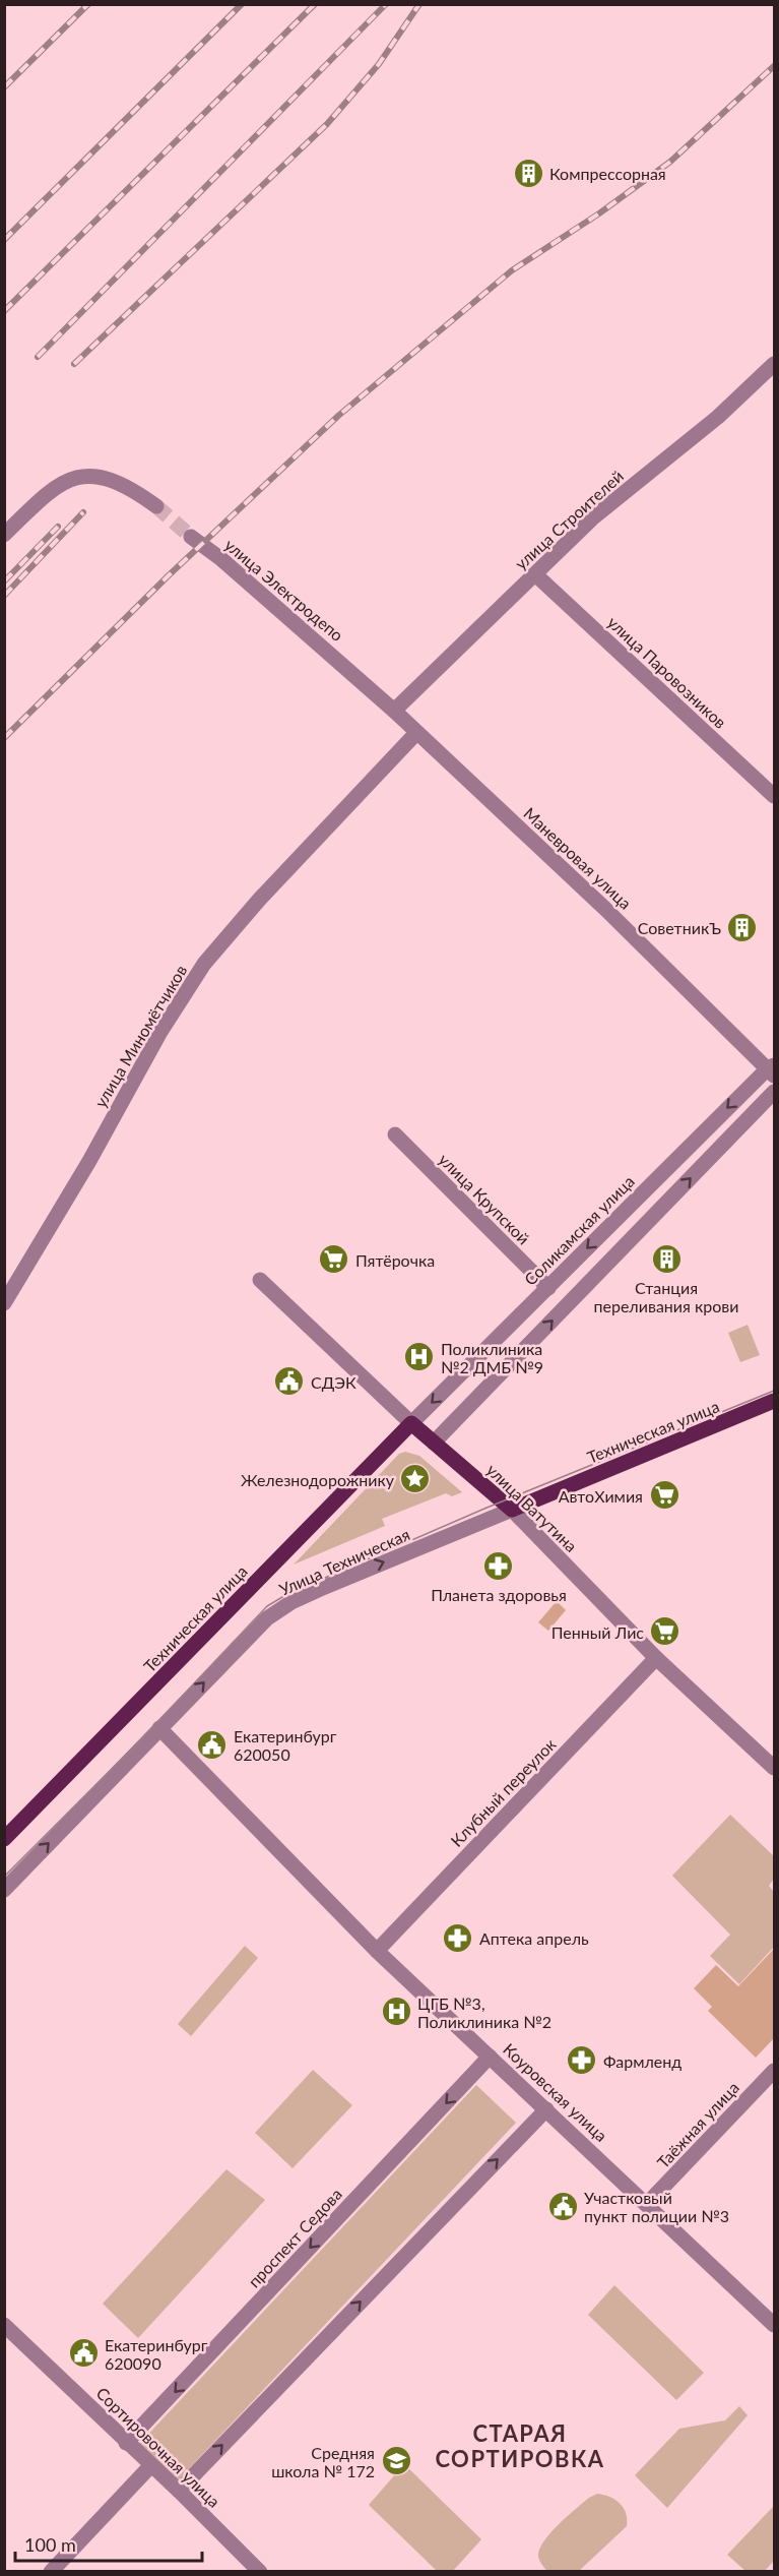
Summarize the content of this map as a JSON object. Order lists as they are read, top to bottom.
{
  "streets": {
    "main road": ["Техническая улица", "улица Ватутина"],
    "street": [
      "улица Строителей",
      "улица Электродепо",
      "улица Паровозников",
      "Маневровая улица",
      "улица Миномётчиков",
      "улица Крупской",
      "Соликамская улица",
      "Улица Техническая",
      "Клубный переулок",
      "Коуровская улица",
      "Таёжная улица",
      "проспект Седова",
      "Сортировочная улица"
    ]
  },
  "crossings": [
    ["улица Строителей", "улица Паровозников"],
    ["улица Строителей", "Маневровая улица"],
    ["улица Электродепо", "Маневровая улица"],
    ["Маневровая улица", "улица Миномётчиков"],
    ["Маневровая улица", "Соликамская улица"],
    ["улица Крупской", "Соликамская улица"],
    ["Соликамская улица", "Техническая улица"],
    ["Соликамская улица", "улица Ватутина"],
    ["Техническая улица", "улица Ватутина"],
    ["Техническая улица", "Улица Техническая"],
    ["улица Ватутина", "Улица Техническая"],
    ["улица Ватутина", "Клубный переулок"],
    ["Улица Техническая", "Коуровская улица"],
    ["Клубный переулок", "Коуровская улица"],
    ["Коуровская улица", "Таёжная улица"],
    ["Коуровская улица", "проспект Седова"],
    ["проспект Седова", "Сортировочная улица"]
  ],
  "one_way": ["Улица Техническая"],
  "districts": ["СТАРАЯ СОРТИРОВКА"],
  "places": {
    "building": ["Компрессорная", "СоветникЪ", "Станция переливания крови"],
    "supermarket": ["Пятёрочка", "АвтоХимия", "Пенный Лис"],
    "hospital": ["Поликлиника №2 ДМБ №9", "ЦГБ №3, Поликлиника №2"],
    "public building": [
      "СДЭК",
      "Екатеринбург 620050",
      "Участковый пункт полиции №3",
      "Екатеринбург 620090"
    ],
    "place": ["Железнодорожнику"],
    "pharmacy": ["Планета здоровья", "Аптека апрель", "Фармленд"],
    "school or university": ["Средняя школа № 172"]
  },
  "scale_bar": "100 m"
}
